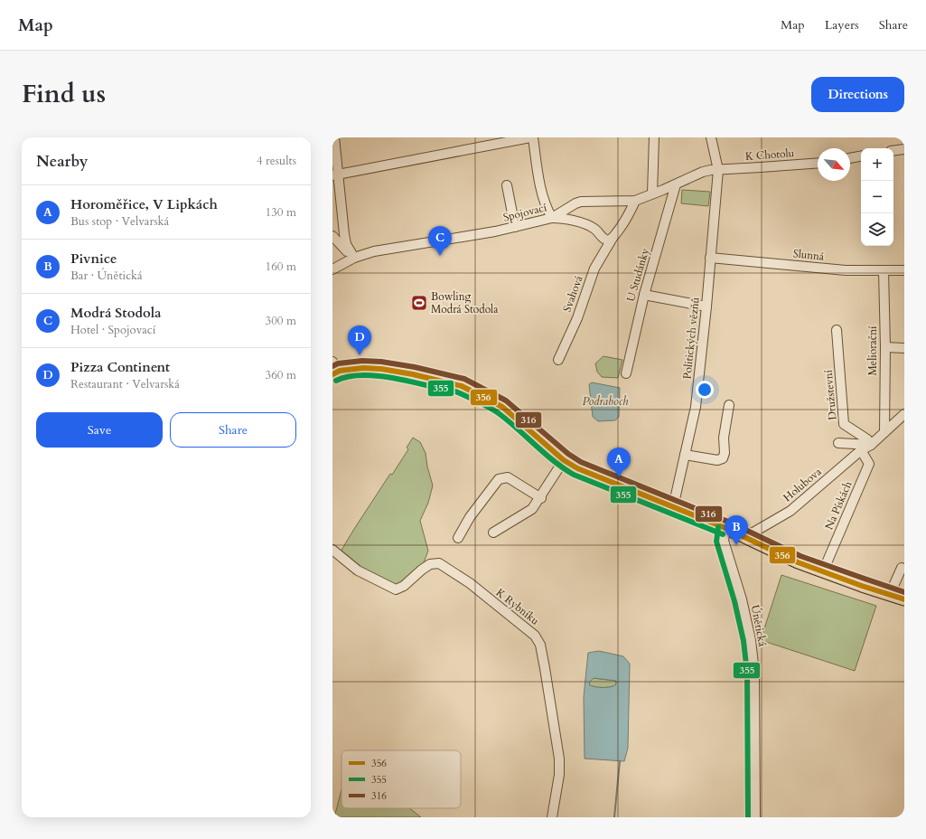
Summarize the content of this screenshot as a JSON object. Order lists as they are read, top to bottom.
{
  "streets": {
    "street": [
      "K Chotolu",
      "Spojovací",
      "Slunná",
      "U Studánky",
      "Svahová",
      "Politických vězňů",
      "Meliorační",
      "Družstevní",
      "Holubova",
      "Na Pískách",
      "K Rybníku",
      "Únětická"
    ]
  },
  "crossings": [
    ["K Chotolu", "Spojovací"],
    ["K Chotolu", "Politických vězňů"],
    ["Spojovací", "U Studánky"],
    ["Spojovací", "Svahová"],
    ["Spojovací", "Politických vězňů"],
    ["Slunná", "Politických vězňů"],
    ["Slunná", "Meliorační"],
    ["Meliorační", "Holubova"],
    ["Družstevní", "Holubova"],
    ["Holubova", "Na Pískách"]
  ],
  "water": ["Podraboch"],
  "places": {
    "sports": ["Bowling Modrá Stodola"]
  },
  "lines": ["transit line 316", "transit line 356", "transit line 355"],
  "legend": ["356", "355", "316"],
  "north": "bottom right",
  "page": {
    "header": "Map",
    "nav": ["Map", "Layers", "Share"],
    "title": "Find us",
    "buttons": [
      "Directions",
      ["Save", "Share"]
    ],
    "heading": ["Nearby", "4 results"],
    "map_buttons": ["+", "−"],
    "list": [
      {
        "mark": "A",
        "name": "Horoměřice, V Lipkách",
        "note": "Bus stop · Velvarská",
        "value": "130 m"
      },
      {
        "mark": "B",
        "name": "Pivnice",
        "note": "Bar · Únětická",
        "value": "160 m"
      },
      {
        "mark": "C",
        "name": "Modrá Stodola",
        "note": "Hotel · Spojovací",
        "value": "300 m"
      },
      {
        "mark": "D",
        "name": "Pizza Continent",
        "note": "Restaurant · Velvarská",
        "value": "360 m"
      }
    ],
    "pins": [
      "C",
      "D",
      "A",
      "B"
    ]
  }
}
